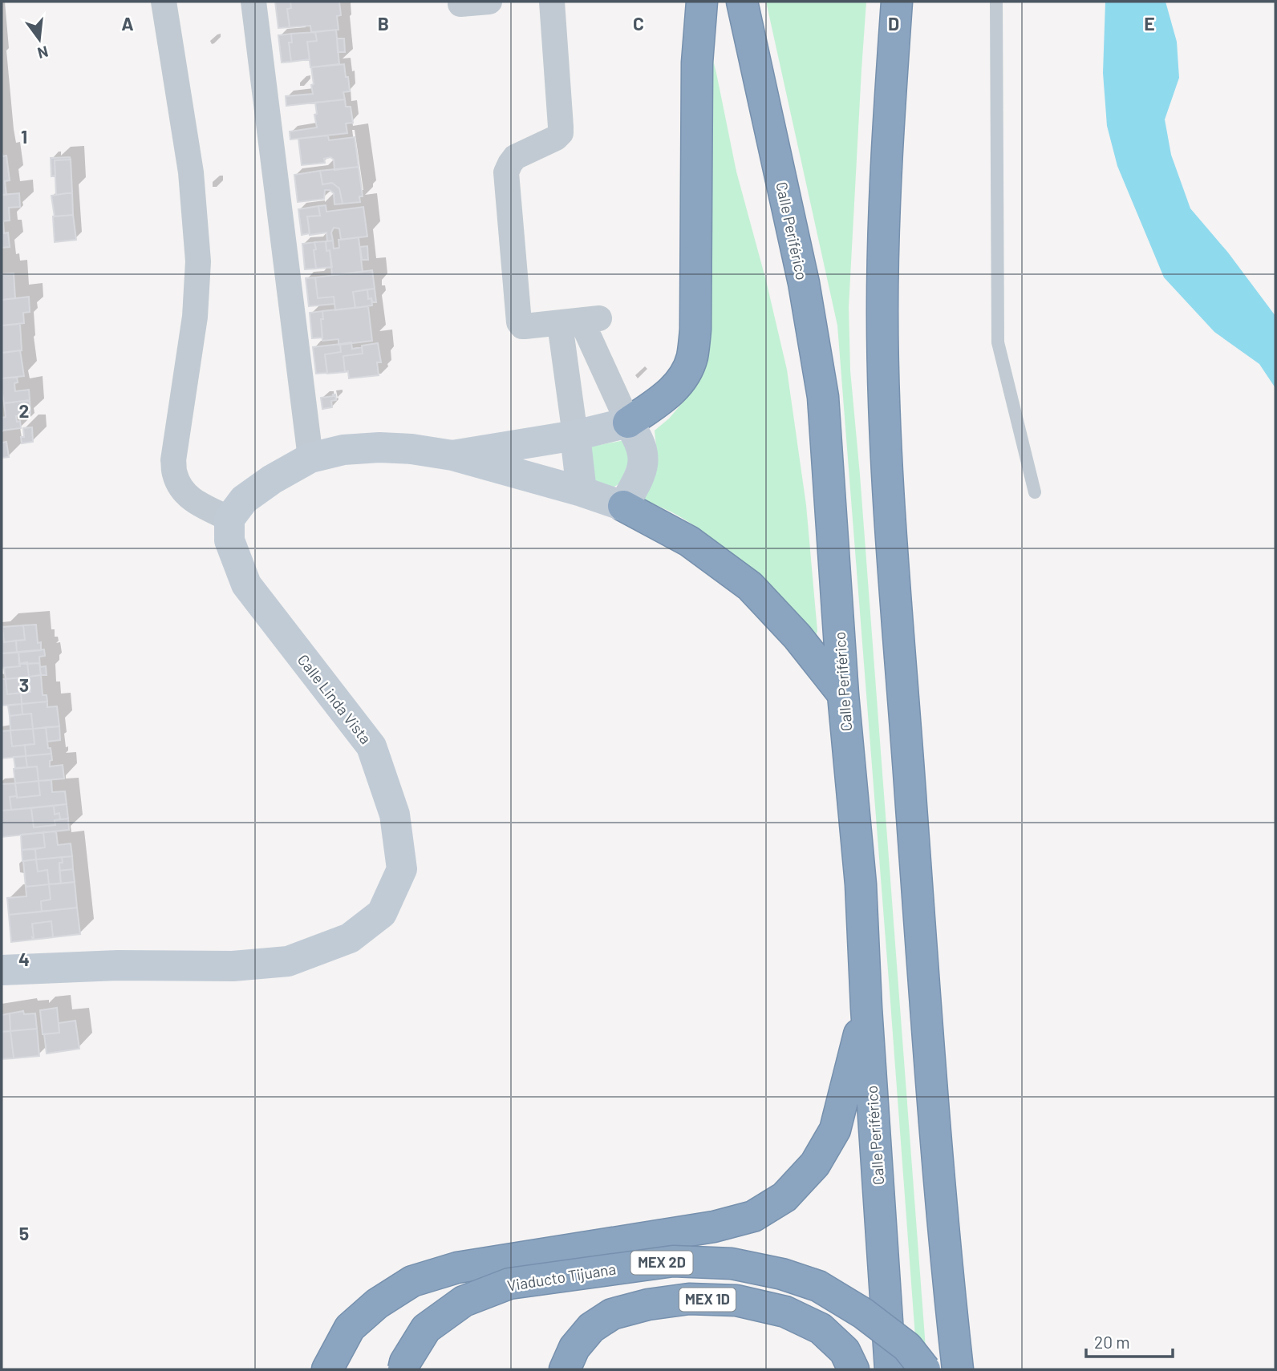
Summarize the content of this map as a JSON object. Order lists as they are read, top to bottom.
{
  "streets": {
    "highway": [
      "Calle Periférico",
      "MEX 2D",
      "Viaducto Tijuana",
      "MEX 1D"
    ],
    "street": ["Calle Linda Vista"]
  },
  "scale_bar": "20 m",
  "north": "bottom",
  "grid": {
    "columns": [
      "A",
      "B",
      "C",
      "D",
      "E"
    ],
    "rows": [
      "1",
      "2",
      "3",
      "4",
      "5"
    ]
  }
}
